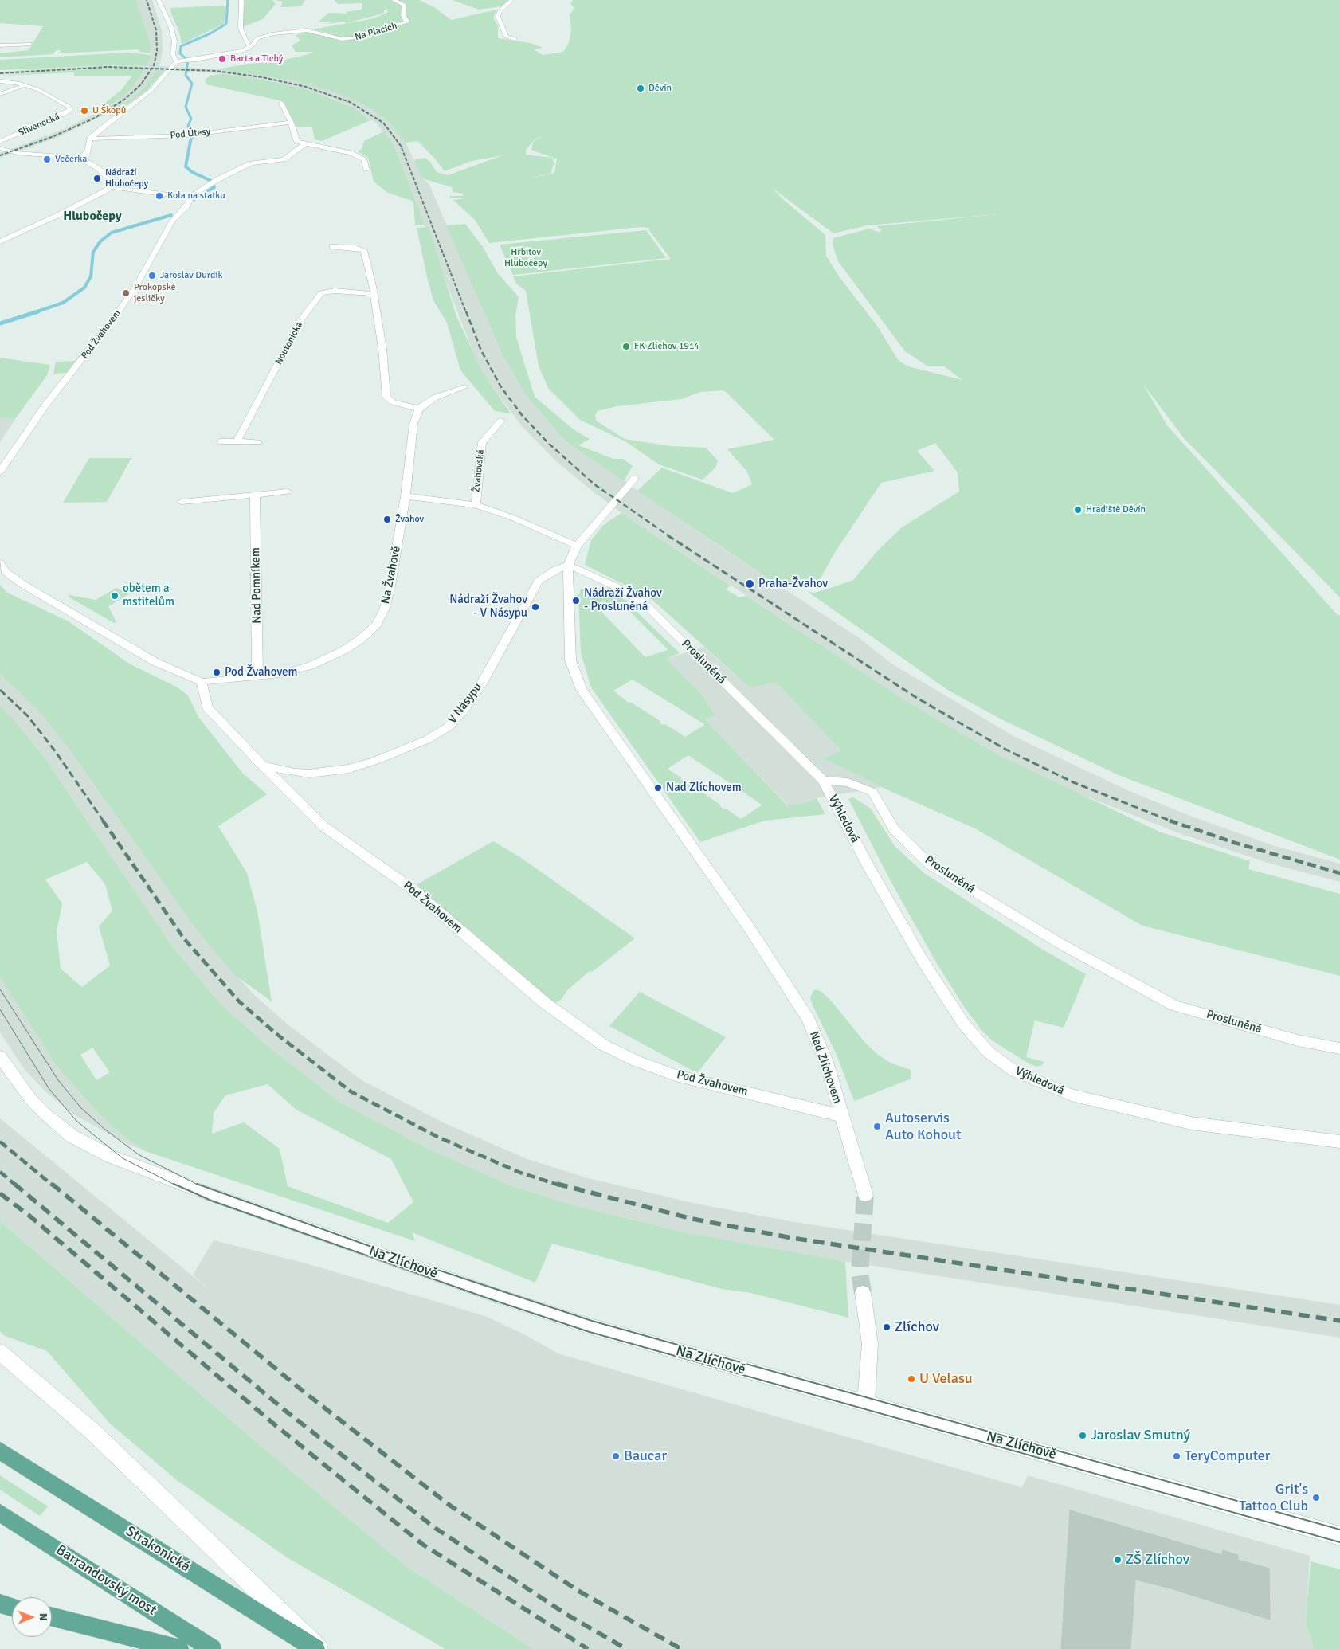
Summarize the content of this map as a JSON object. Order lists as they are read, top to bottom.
{
  "streets": {
    "main road": ["Strakonická", "Barrandovský most"],
    "street": [
      "Na Placích",
      "Slivenecká",
      "Pod Útesy",
      "Pod Žvahovem",
      "Noutonická",
      "Žvahovská",
      "Na Žvahově",
      "Nad Pomníkem",
      "Prosluněná",
      "V Násypu",
      "Výhledová",
      "Nad Zlíchovem",
      "Na Zlíchově"
    ]
  },
  "crossings": [
    ["Pod Žvahovem", "Na Žvahově"],
    ["Pod Žvahovem", "V Násypu"],
    ["Pod Žvahovem", "Nad Zlíchovem"],
    ["Na Žvahově", "Nad Pomníkem"],
    ["Prosluněná", "V Násypu"],
    ["Prosluněná", "Výhledová"],
    ["Prosluněná", "Nad Zlíchovem"],
    ["V Násypu", "Nad Zlíchovem"]
  ],
  "districts": ["Hlubočepy"],
  "parks": ["Hřbitov Hlubočepy"],
  "places": [
    "Barta a Tichý",
    "Děvín",
    "U Škopů",
    "Večerka",
    "Nádraží Hlubočepy",
    "Kola na statku",
    "Jaroslav Durdík",
    "Prokopské jesličky",
    "FK Zlíchov 1914",
    "Hradiště Děvín",
    "Žvahov",
    "Praha-Žvahov",
    "obětem a mstitelům",
    "Nádraží Žvahov - Prosluněná",
    "Nádraží Žvahov - V Násypu",
    "Pod Žvahovem",
    "Nad Zlíchovem",
    "Autoservis Auto Kohout",
    "Zlíchov",
    "U Velasu",
    "Jaroslav Smutný",
    "Baucar",
    "TeryComputer",
    "Grit's Tattoo Club",
    "ZŠ Zlíchov"
  ],
  "north": "right"
}
